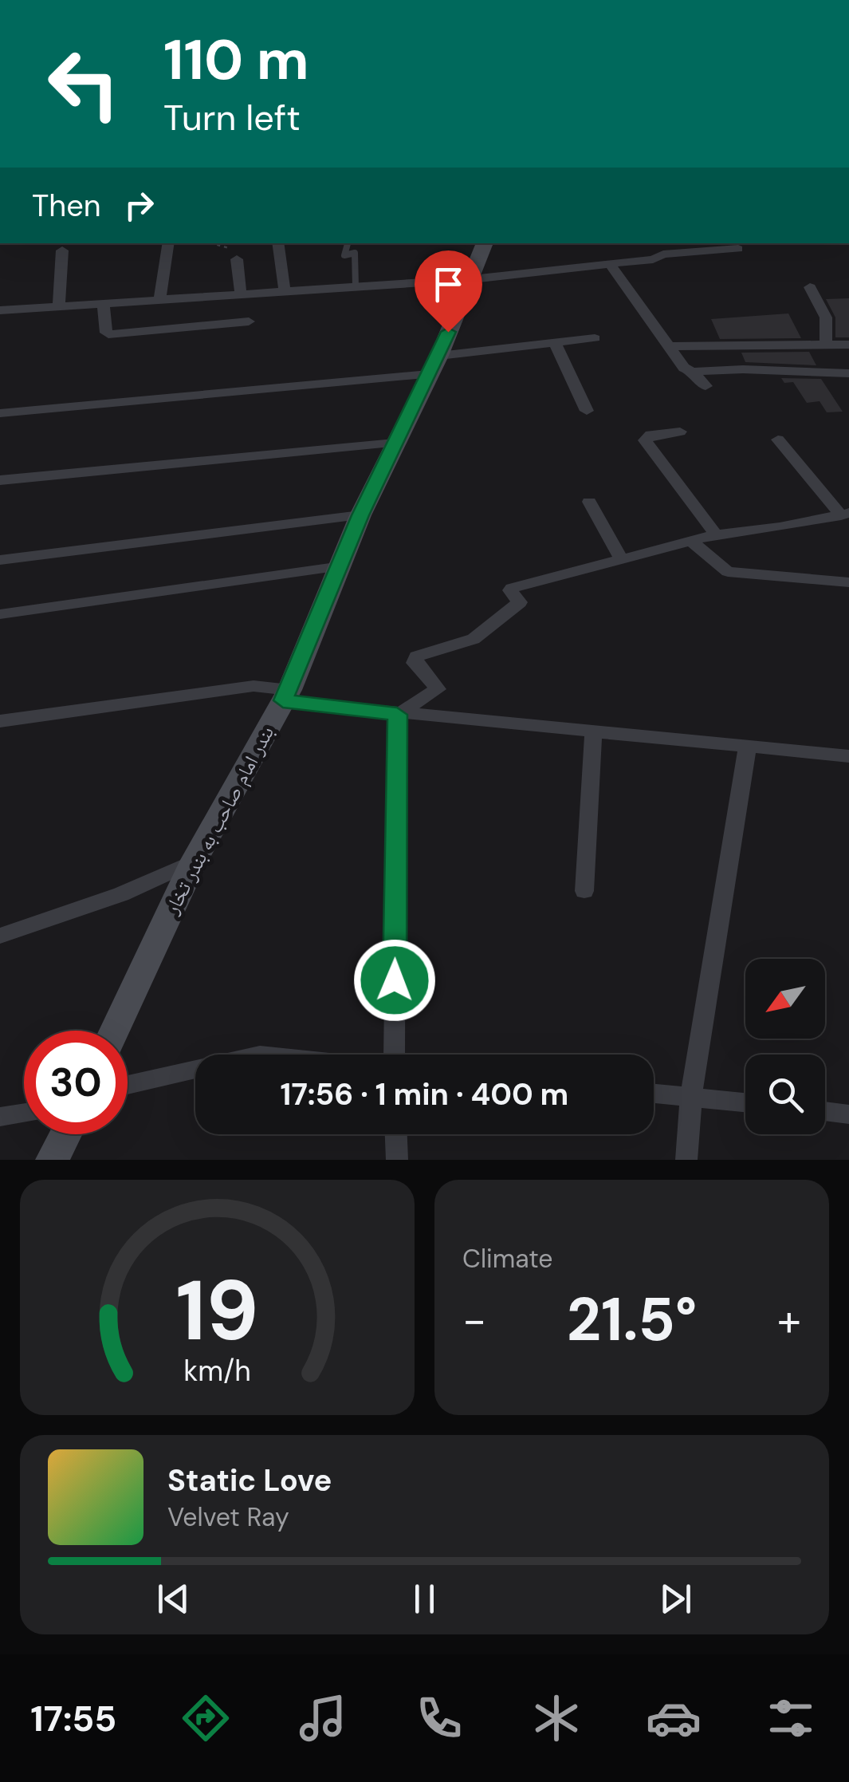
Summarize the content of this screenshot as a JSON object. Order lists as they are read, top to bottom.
{
  "streets": {
    "main road": ["بندر امام صاحب به بندر تخار"]
  },
  "north": "bottom left",
  "page": {
    "turn": ["110 m", "Turn left"],
    "then": "Then",
    "limit": "30",
    "trip": "17:56 · 1 min · 400 m",
    "tile": "Climate",
    "heat": ["−", "21.5°", "+"],
    "song": ["Static Love", "Velvet Ray"],
    "tabs": "17:55",
    "gauge": ["19", "km/h"]
  }
}
